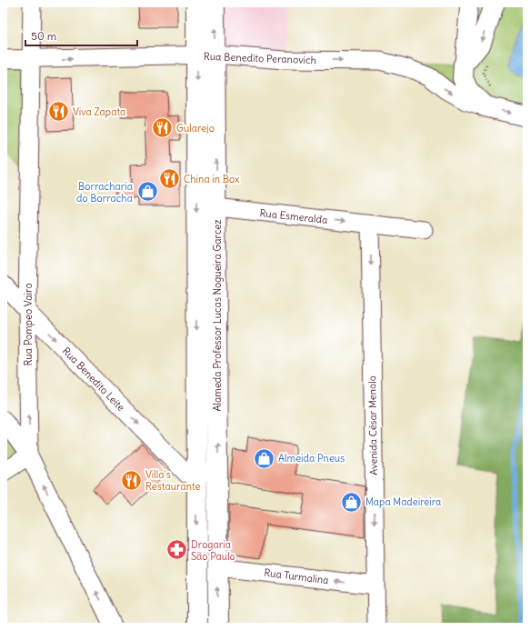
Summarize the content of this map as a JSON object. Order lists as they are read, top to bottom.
{
  "streets": {
    "main road": ["Alameda Professor Lucas Nogueira Garcez"],
    "street": [
      "Rua Benedito Peranovich",
      "Rua Esmeralda",
      "Rua Pompeo Vairo",
      "Rua Benedito Leite",
      "Avenida César Menolo",
      "Rua Turmalina"
    ]
  },
  "crossings": [
    ["Rua Benedito Peranovich", "Alameda Professor Lucas Nogueira Garcez"],
    ["Rua Benedito Peranovich", "Rua Pompeo Vairo"],
    ["Rua Esmeralda", "Alameda Professor Lucas Nogueira Garcez"],
    ["Rua Esmeralda", "Avenida César Menolo"],
    ["Alameda Professor Lucas Nogueira Garcez", "Rua Benedito Leite"],
    ["Alameda Professor Lucas Nogueira Garcez", "Rua Turmalina"],
    ["Rua Pompeo Vairo", "Rua Benedito Leite"],
    ["Avenida César Menolo", "Rua Turmalina"]
  ],
  "one_way": [
    "Rua Benedito Peranovich",
    "Rua Esmeralda",
    "Rua Pompeo Vairo",
    "Rua Benedito Leite",
    "Avenida César Menolo",
    "Rua Turmalina"
  ],
  "places": {
    "restaurant": [
      "Viva Zapata",
      "Gularejo",
      "China in Box",
      "Villa's Restaurante"
    ],
    "shop": ["Borracharia do Borracha", "Almeida Pneus", "Mapa Madeireira"],
    "pharmacy": ["Drogaria São Paulo"]
  },
  "scale_bar": "50 m"
}
